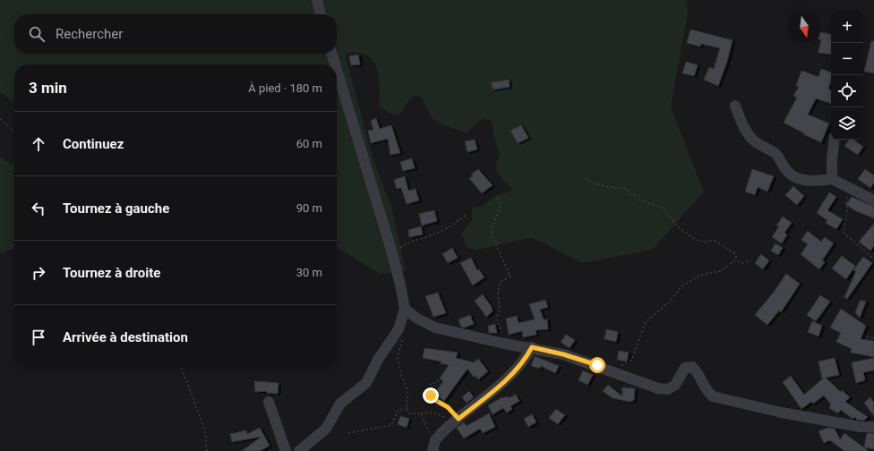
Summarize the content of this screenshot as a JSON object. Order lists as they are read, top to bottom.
{
  "north": "bottom",
  "page": {
    "map_buttons": ["+", "−"],
    "search": "Rechercher",
    "heading": ["3 min", "À pied · 180 m"],
    "list": [
      ["Continuez", "60 m"],
      ["Tournez à gauche", "90 m"],
      ["Tournez à droite", "30 m"],
      "Arrivée à destination"
    ]
  }
}
